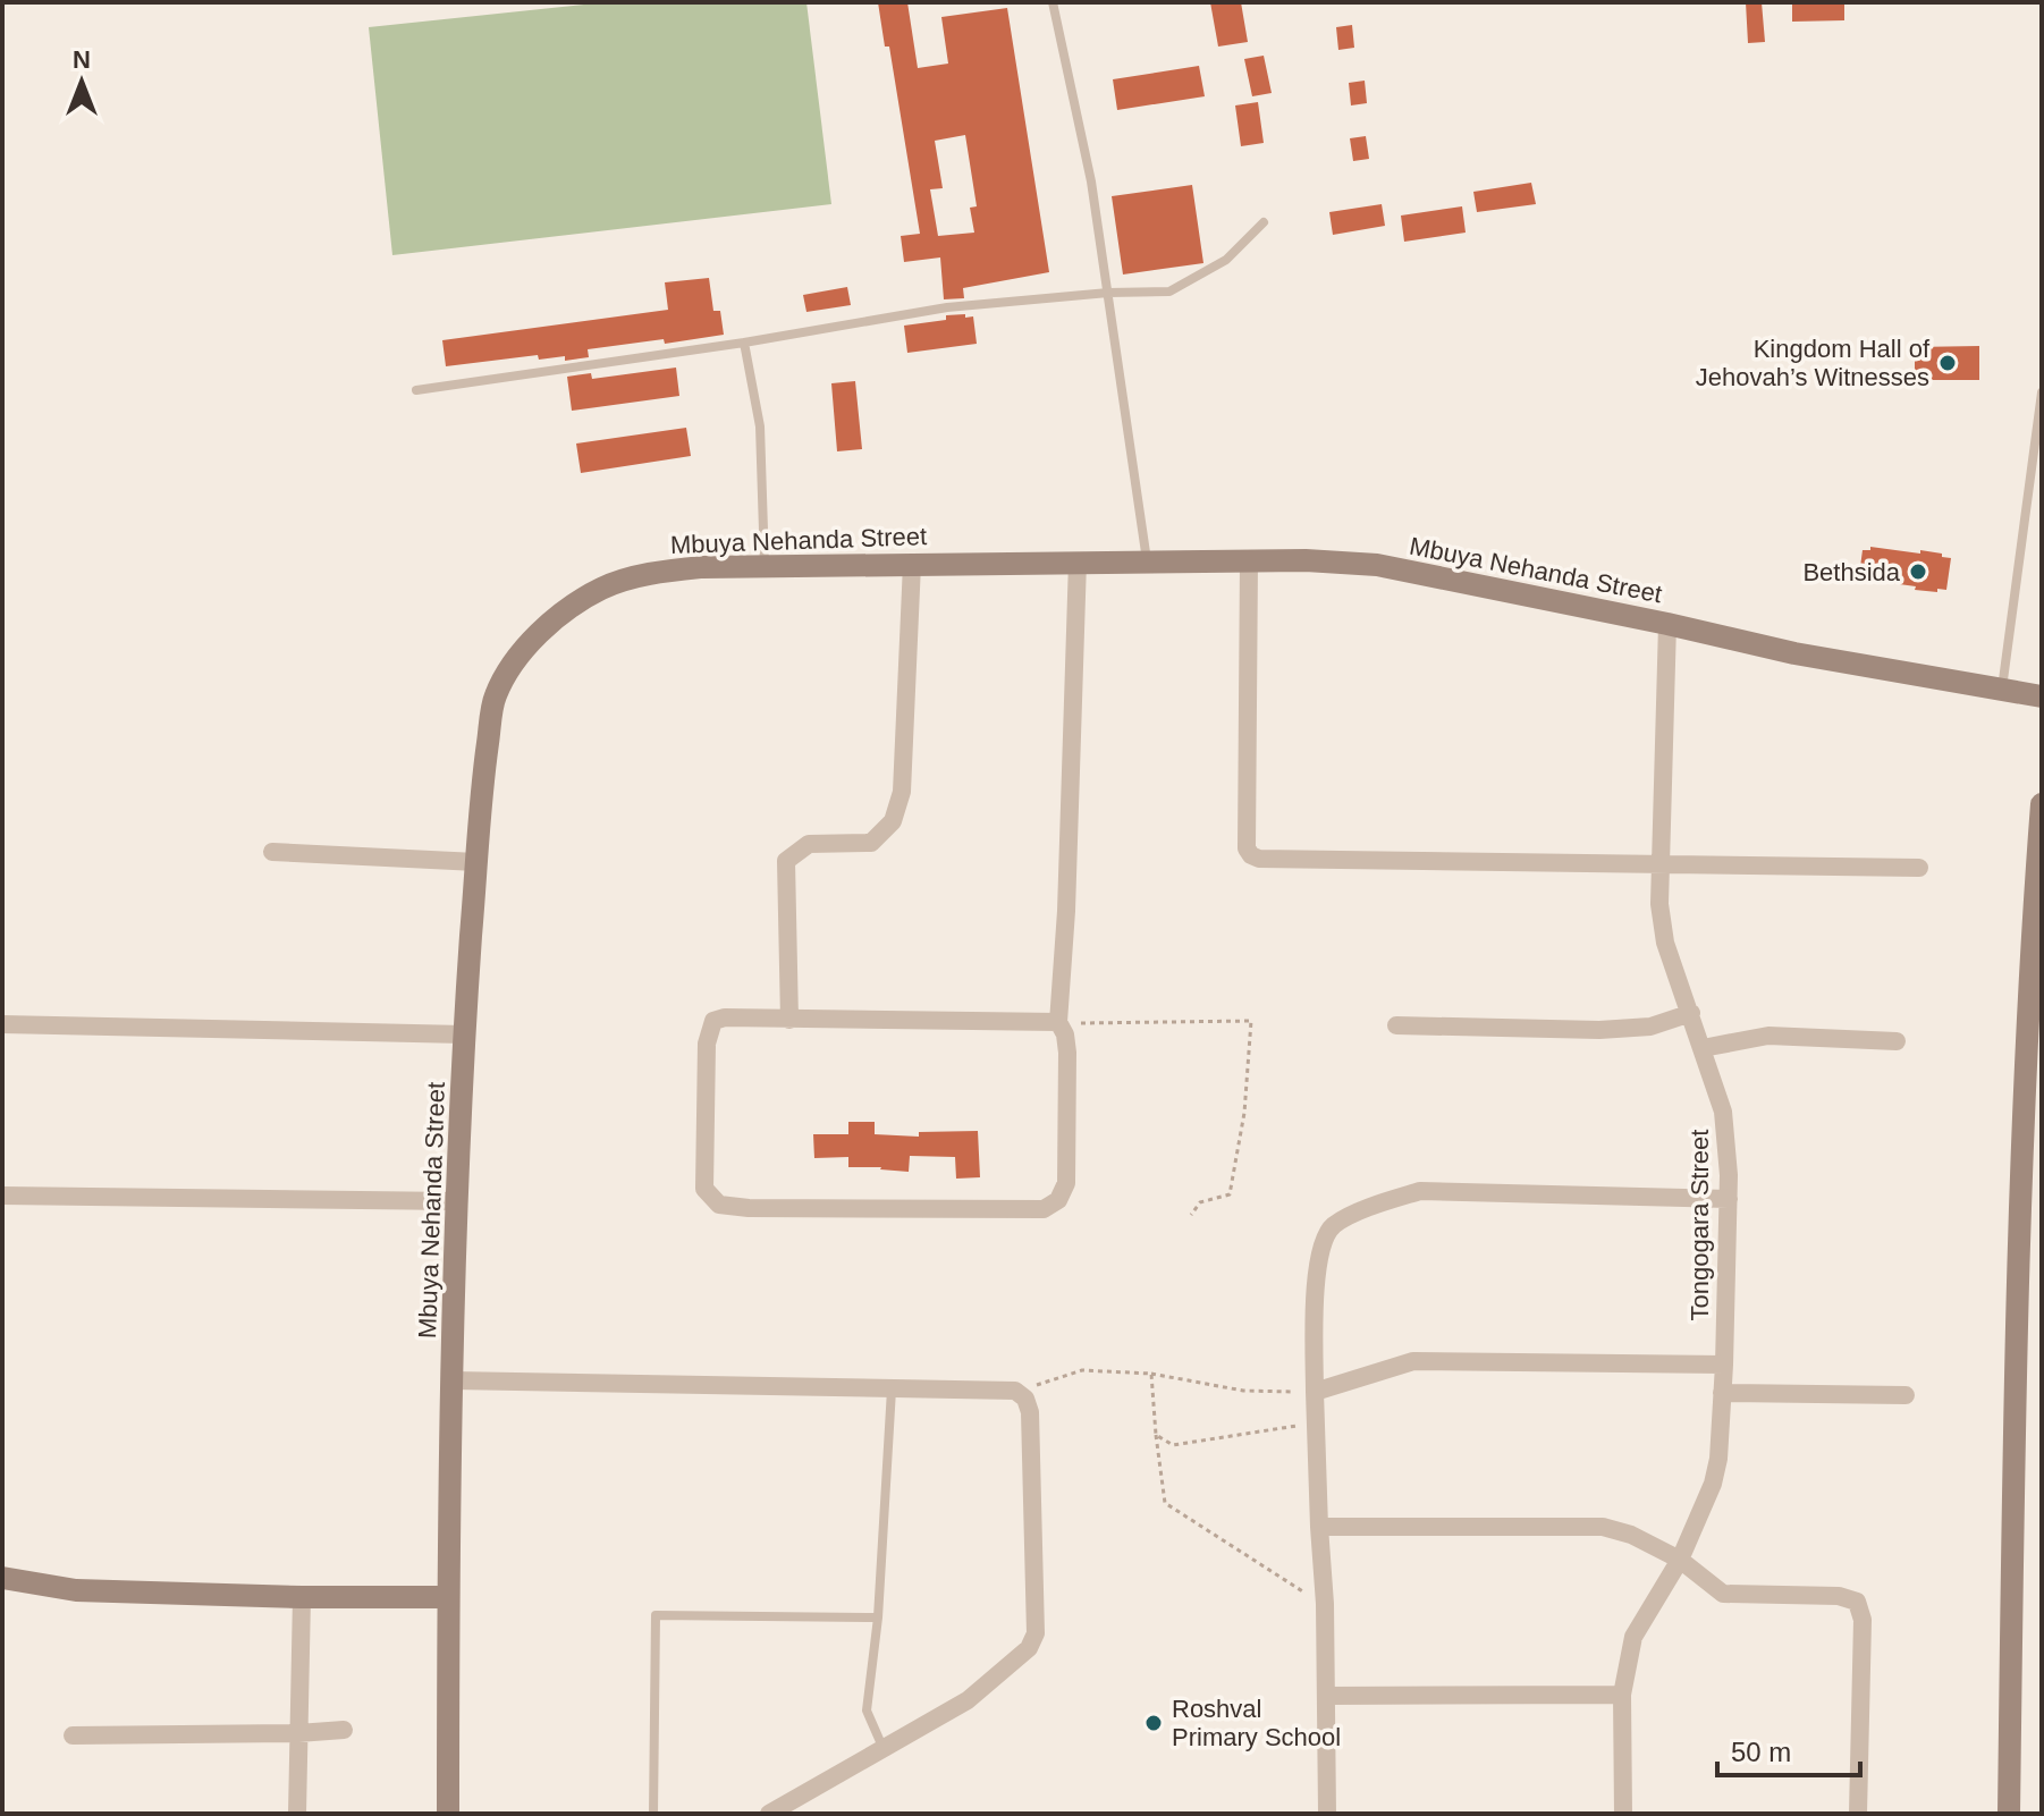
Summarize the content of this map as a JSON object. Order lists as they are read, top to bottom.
{
  "streets": {
    "street": ["Mbuya Nehanda Street", "Tongogara Street"]
  },
  "crossings": [
    ["Mbuya Nehanda Street", "Tongogara Street"]
  ],
  "places": ["Kingdom Hall of Jehovah’s Witnesses", "Bethsida", "Roshval Primary School"],
  "scale_bar": "50 m",
  "north": "top"
}
